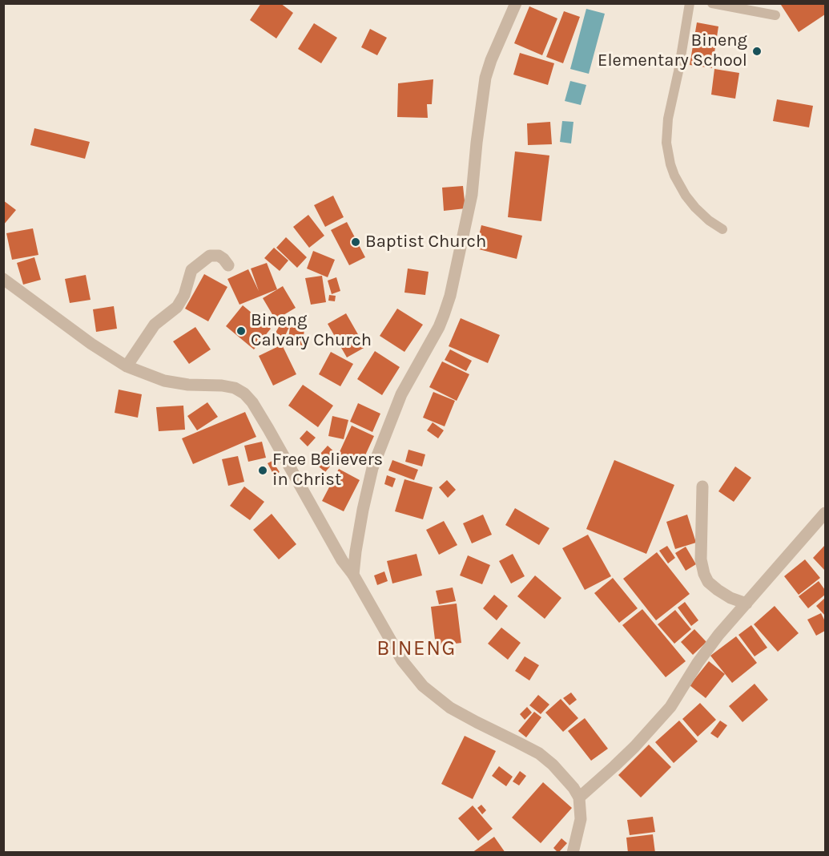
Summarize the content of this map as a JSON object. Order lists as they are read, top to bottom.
{
  "districts": ["BINENG"],
  "places": [
    "Bineng Elementary School",
    "Baptist Church",
    "Bineng Calvary Church",
    "Free Believers in Christ"
  ]
}
